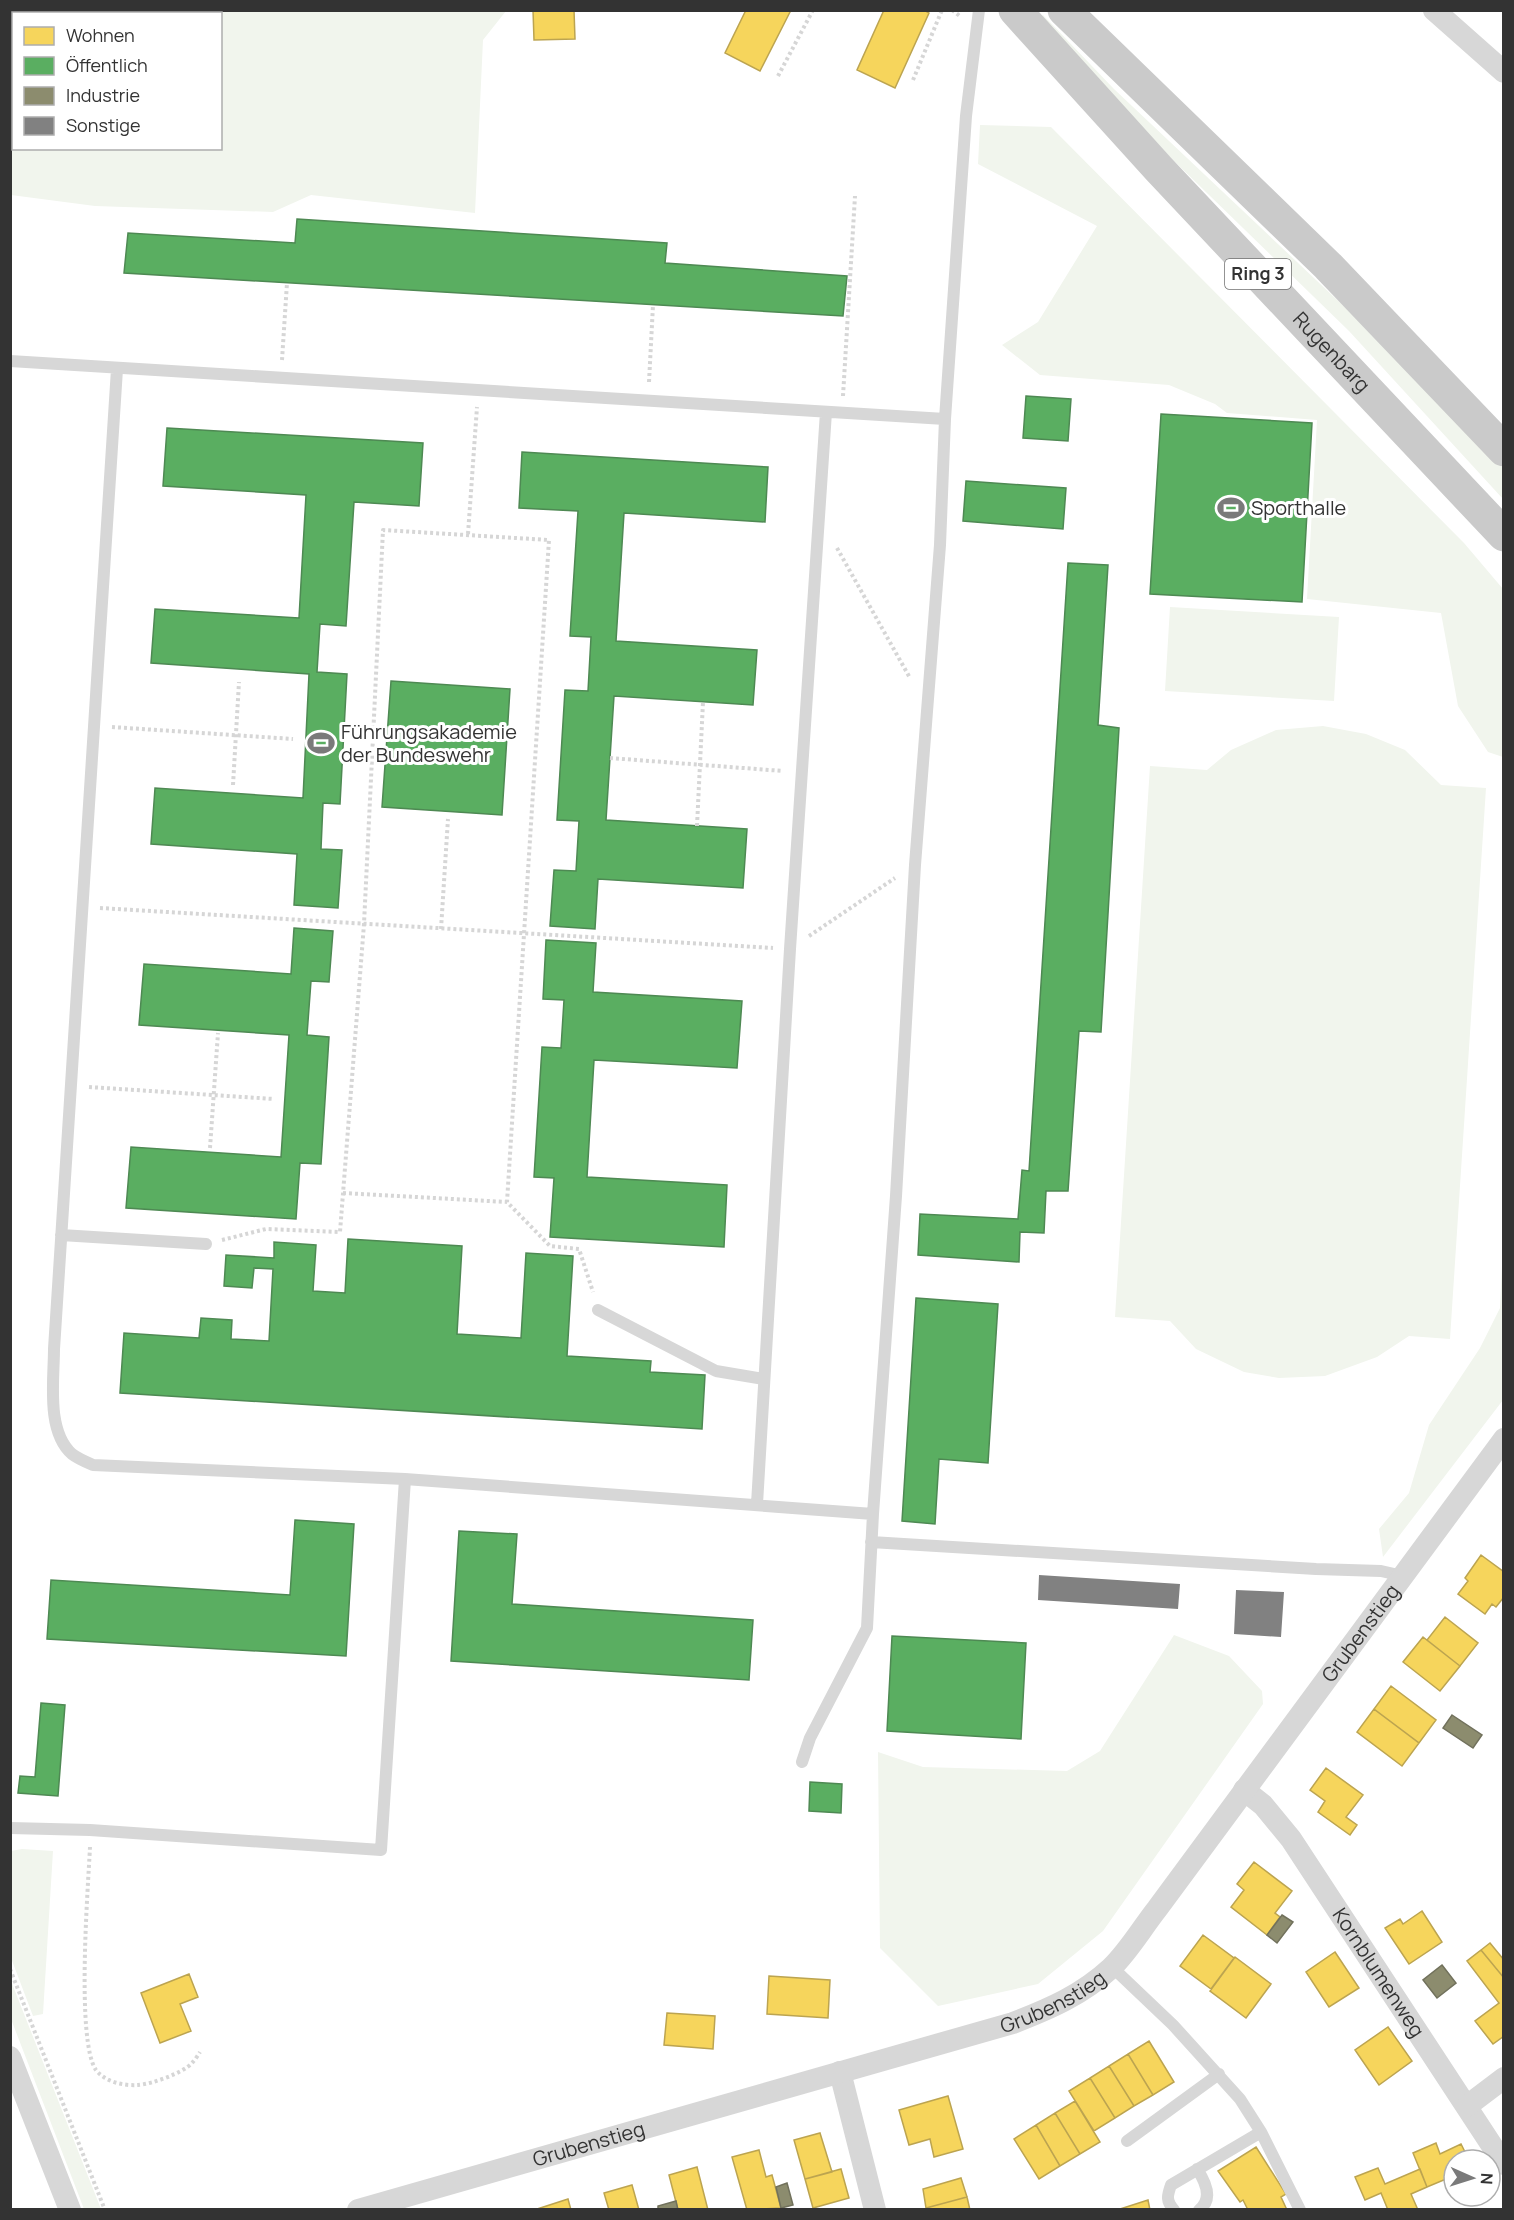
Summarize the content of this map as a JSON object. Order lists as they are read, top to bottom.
{
  "streets": {
    "main road": ["Ring 3", "Rugenbarg"],
    "street": ["Grubenstieg", "Kornblumenweg"]
  },
  "crossings": [
    ["Grubenstieg", "Kornblumenweg"]
  ],
  "places": {
    "sports": ["Sporthalle", "Führungsakademie der Bundeswehr"]
  },
  "legend": [
    "Wohnen",
    "Öffentlich",
    "Industrie",
    "Sonstige"
  ],
  "north": "right"
}
